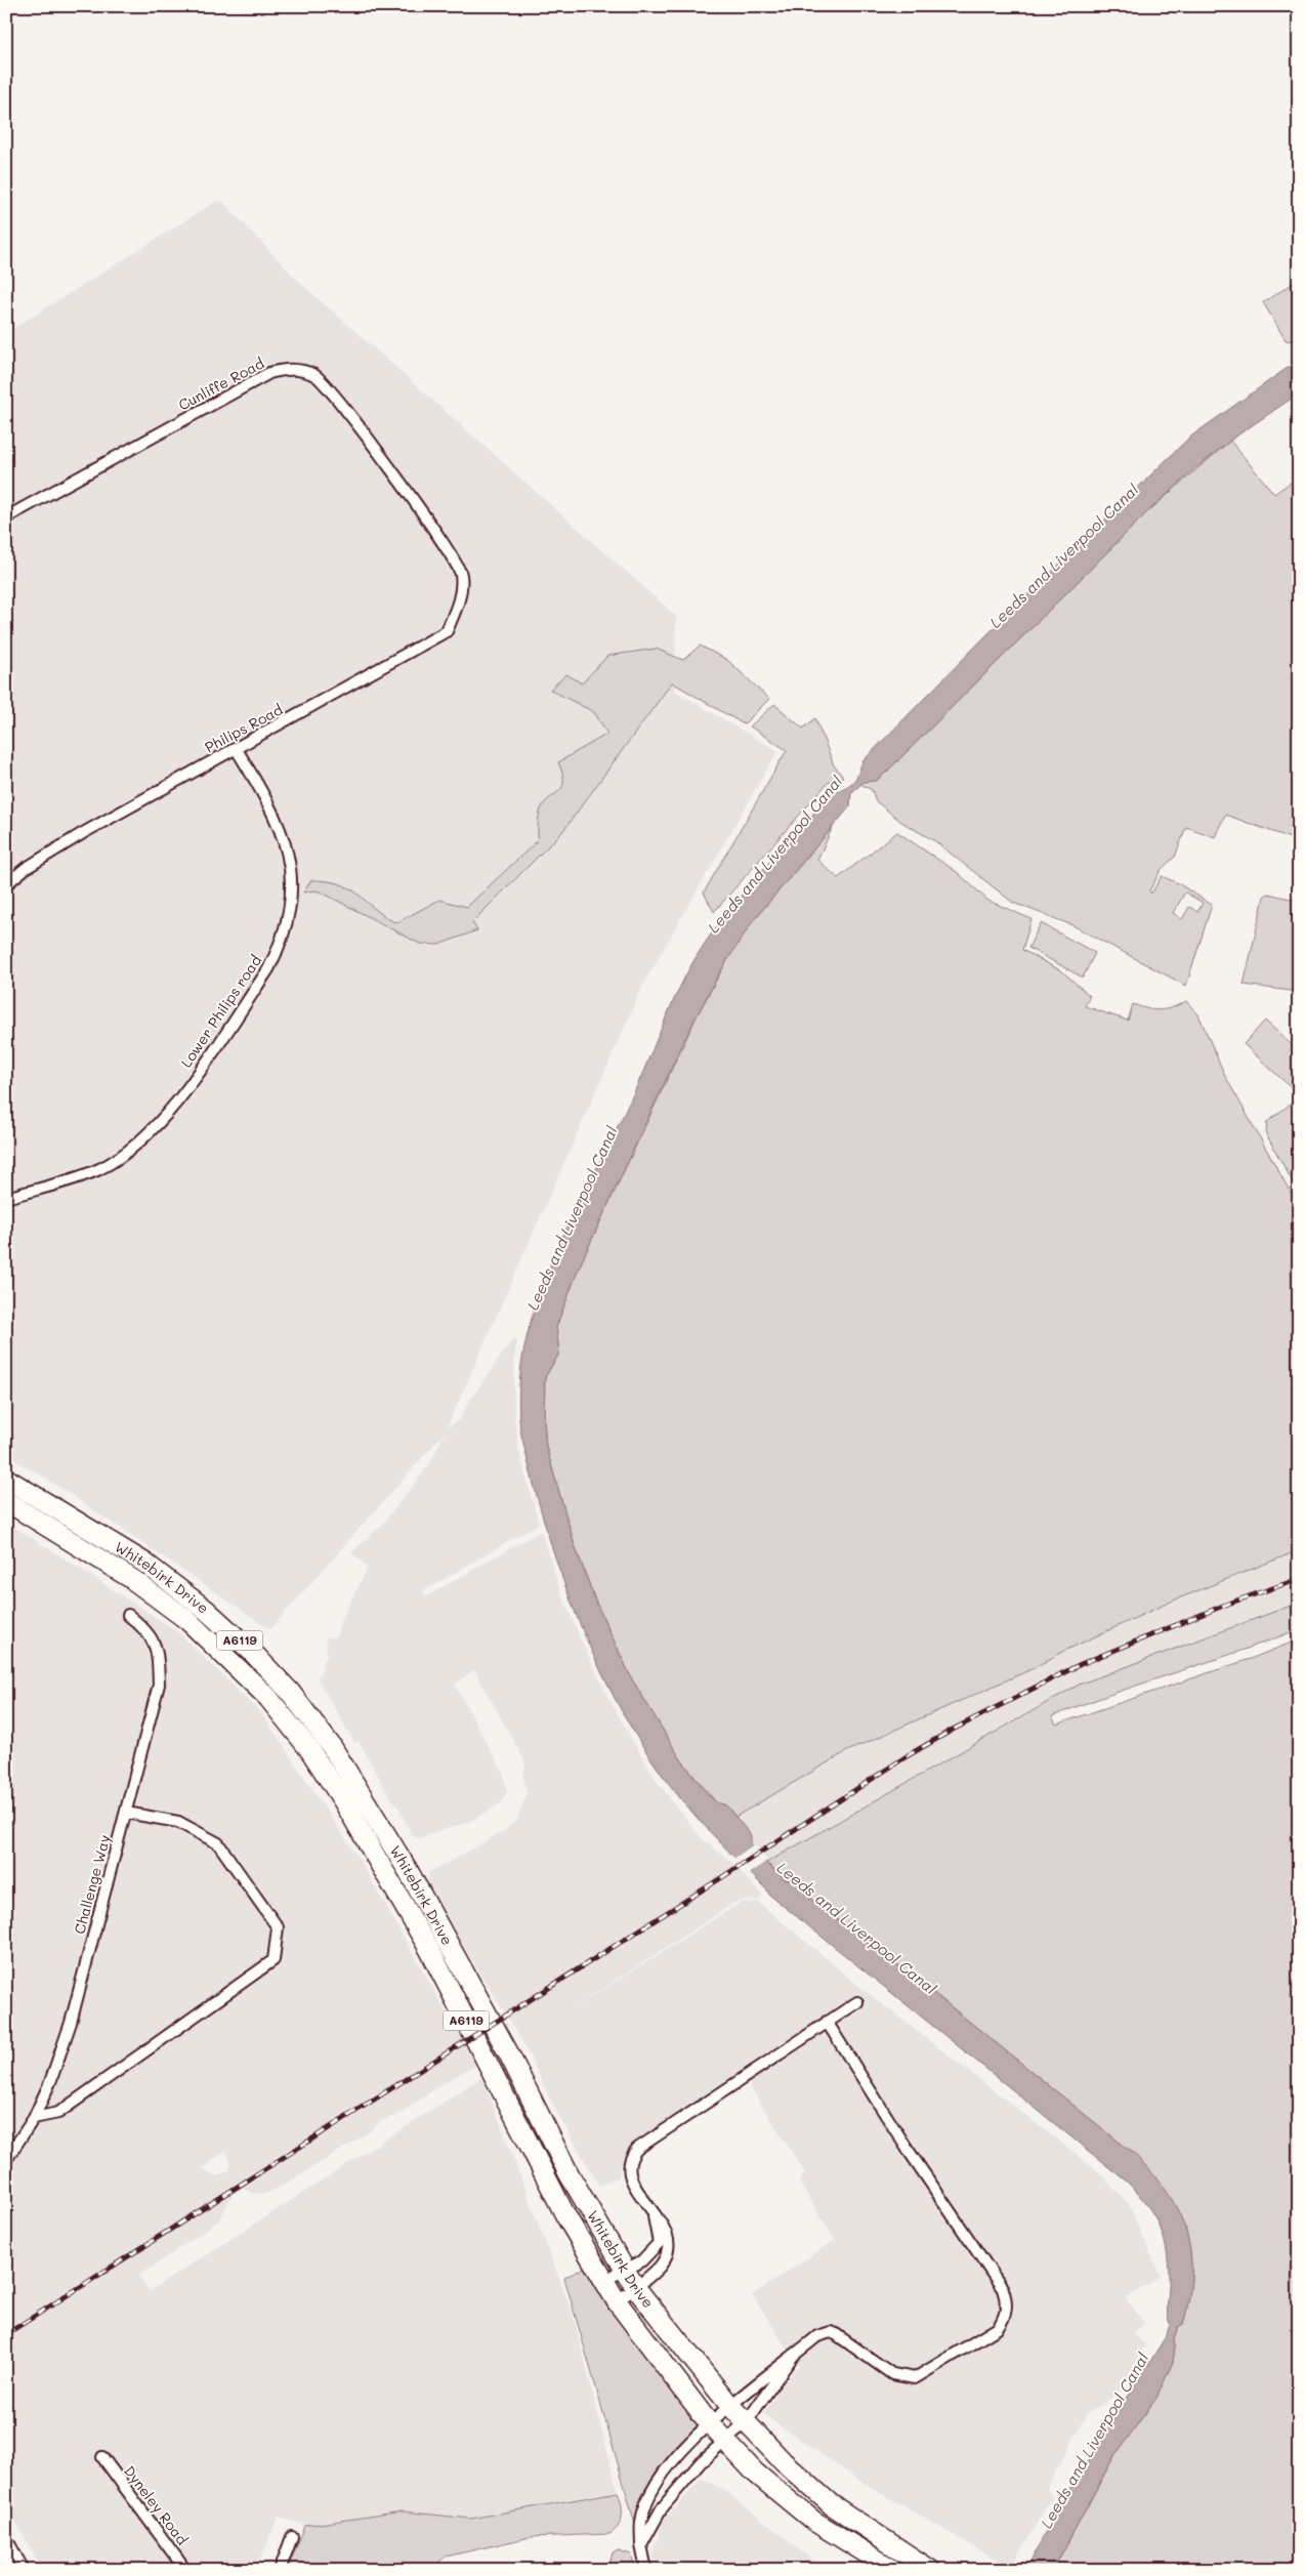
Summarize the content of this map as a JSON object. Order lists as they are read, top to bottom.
{
  "streets": {
    "highway": ["Whitebirk Drive", "A6119"],
    "street": [
      "Cunliffe Road",
      "Philips Road",
      "Lower Philips road",
      "Challenge Way",
      "Dyneley Road"
    ]
  },
  "crossings": [
    ["Cunliffe Road", "Philips Road"],
    ["Philips Road", "Lower Philips road"]
  ],
  "water": ["Leeds and Liverpool Canal"]
}
